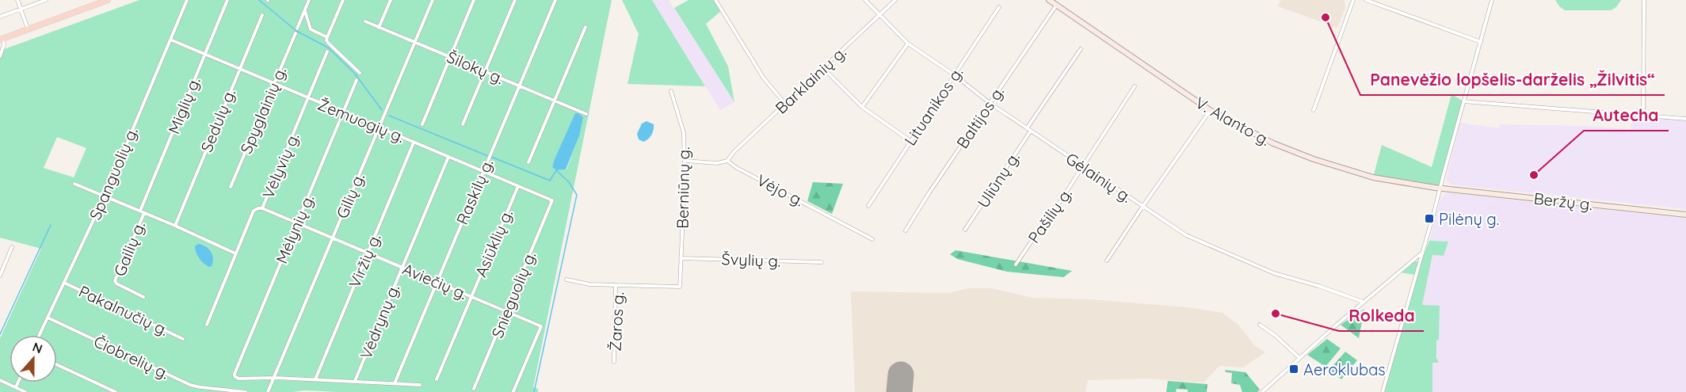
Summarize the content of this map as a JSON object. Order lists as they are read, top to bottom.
{
  "streets": {
    "main road": ["V. Alanto g.", "Beržų g."],
    "street": [
      "Šilokų g.",
      "Barklainių g.",
      "Miglių g.",
      "Lituanikos g.",
      "Spyglainių g.",
      "Baltijos g.",
      "Sedulų g.",
      "Žemuogių g.",
      "Vėlyvių g.",
      "Spanguolių g.",
      "Gėlainių g.",
      "Uliūnų g.",
      "Berniūnų g.",
      "Vėjo g.",
      "Raskilų g.",
      "Gilių g.",
      "Pašilių g.",
      "Mėlynių g.",
      "Asiūklių g.",
      "Gailių g.",
      "Švylių g.",
      "Viržių g.",
      "Aviečių g.",
      "Snieguolių g.",
      "Pakalnučių g.",
      "Vėdrynų g.",
      "Žaros g.",
      "Čiobrelių g."
    ]
  },
  "crossings": [
    ["Šilokų g.", "Raskilų g."],
    ["Šilokų g.", "Gilių g."],
    ["Barklainių g.", "Gėlainių g."],
    ["Barklainių g.", "Vėjo g."],
    ["Miglių g.", "Žemuogių g."],
    ["Miglių g.", "Gailių g."],
    ["Lituanikos g.", "Gėlainių g."],
    ["Spyglainių g.", "Žemuogių g."],
    ["Baltijos g.", "V. Alanto g."],
    ["Baltijos g.", "Gėlainių g."],
    ["Sedulų g.", "Žemuogių g."],
    ["Žemuogių g.", "Vėlyvių g."],
    ["Žemuogių g.", "Spanguolių g."],
    ["Žemuogių g.", "Raskilų g."],
    ["Žemuogių g.", "Gilių g."],
    ["Žemuogių g.", "Mėlynių g."],
    ["Žemuogių g.", "Asiūklių g."],
    ["Žemuogių g.", "Viržių g."],
    ["Žemuogių g.", "Snieguolių g."],
    ["Žemuogių g.", "Vėdrynų g."],
    ["V. Alanto g.", "Beržų g."],
    ["Vėlyvių g.", "Aviečių g."],
    ["Spanguolių g.", "Pakalnučių g."],
    ["Spanguolių g.", "Čiobrelių g."],
    ["Gėlainių g.", "Uliūnų g."],
    ["Gėlainių g.", "Pašilių g."],
    ["Berniūnų g.", "Švylių g."],
    ["Berniūnų g.", "Žaros g."],
    ["Raskilų g.", "Aviečių g."],
    ["Gilių g.", "Mėlynių g."],
    ["Gilių g.", "Aviečių g."],
    ["Mėlynių g.", "Aviečių g."],
    ["Asiūklių g.", "Aviečių g."],
    ["Viržių g.", "Aviečių g."],
    ["Aviečių g.", "Snieguolių g."],
    ["Aviečių g.", "Vėdrynų g."]
  ],
  "places": {
    "other": ["Panevėžio lopšelis-darželis „Žilvitis“", "Autecha", "Rolkeda"],
    "transit": ["Pilėnų g.", "Aeroklubas"]
  },
  "north": "top"
}
